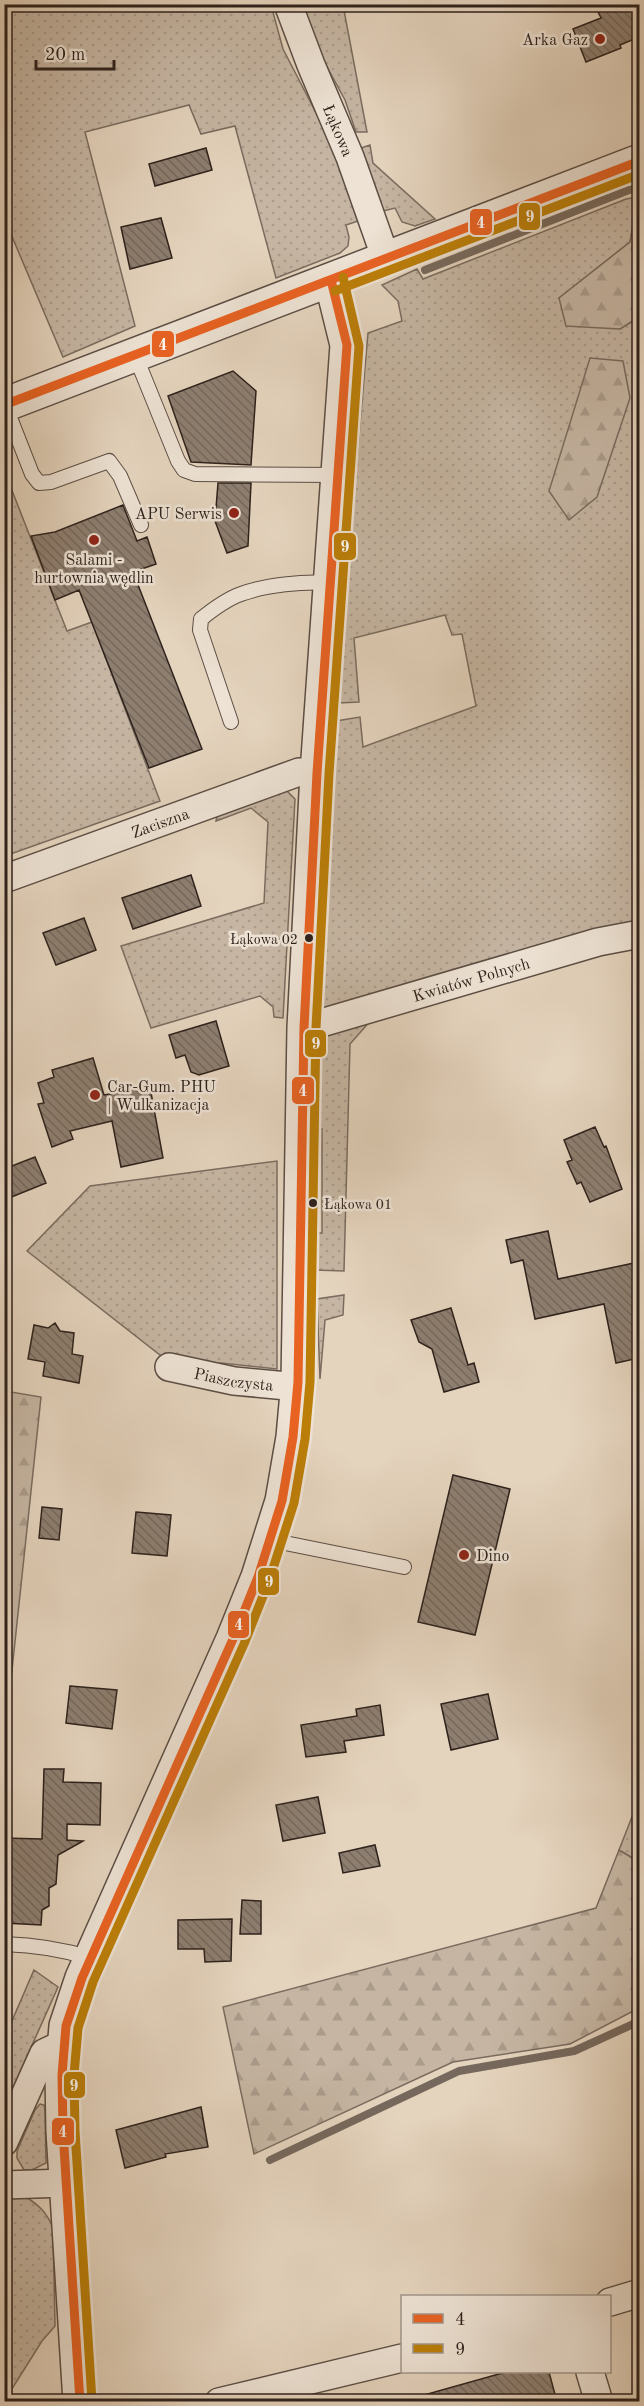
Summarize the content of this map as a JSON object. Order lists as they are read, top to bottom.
{
  "streets": {
    "street": [
      "Łąkowa",
      "Zaciszna",
      "Kwiatów Polnych",
      "Piaszczysta"
    ]
  },
  "places": [
    "Arka Gaz",
    "APU Serwis",
    "Salami - hurtownia wędlin",
    "Łąkowa 02",
    "Car-Gum. PHU | Wulkanizacja",
    "Łąkowa 01",
    "Dino"
  ],
  "lines": ["transit line 4", "transit line 9"],
  "legend": ["4", "9"],
  "scale_bar": "20 m"
}
